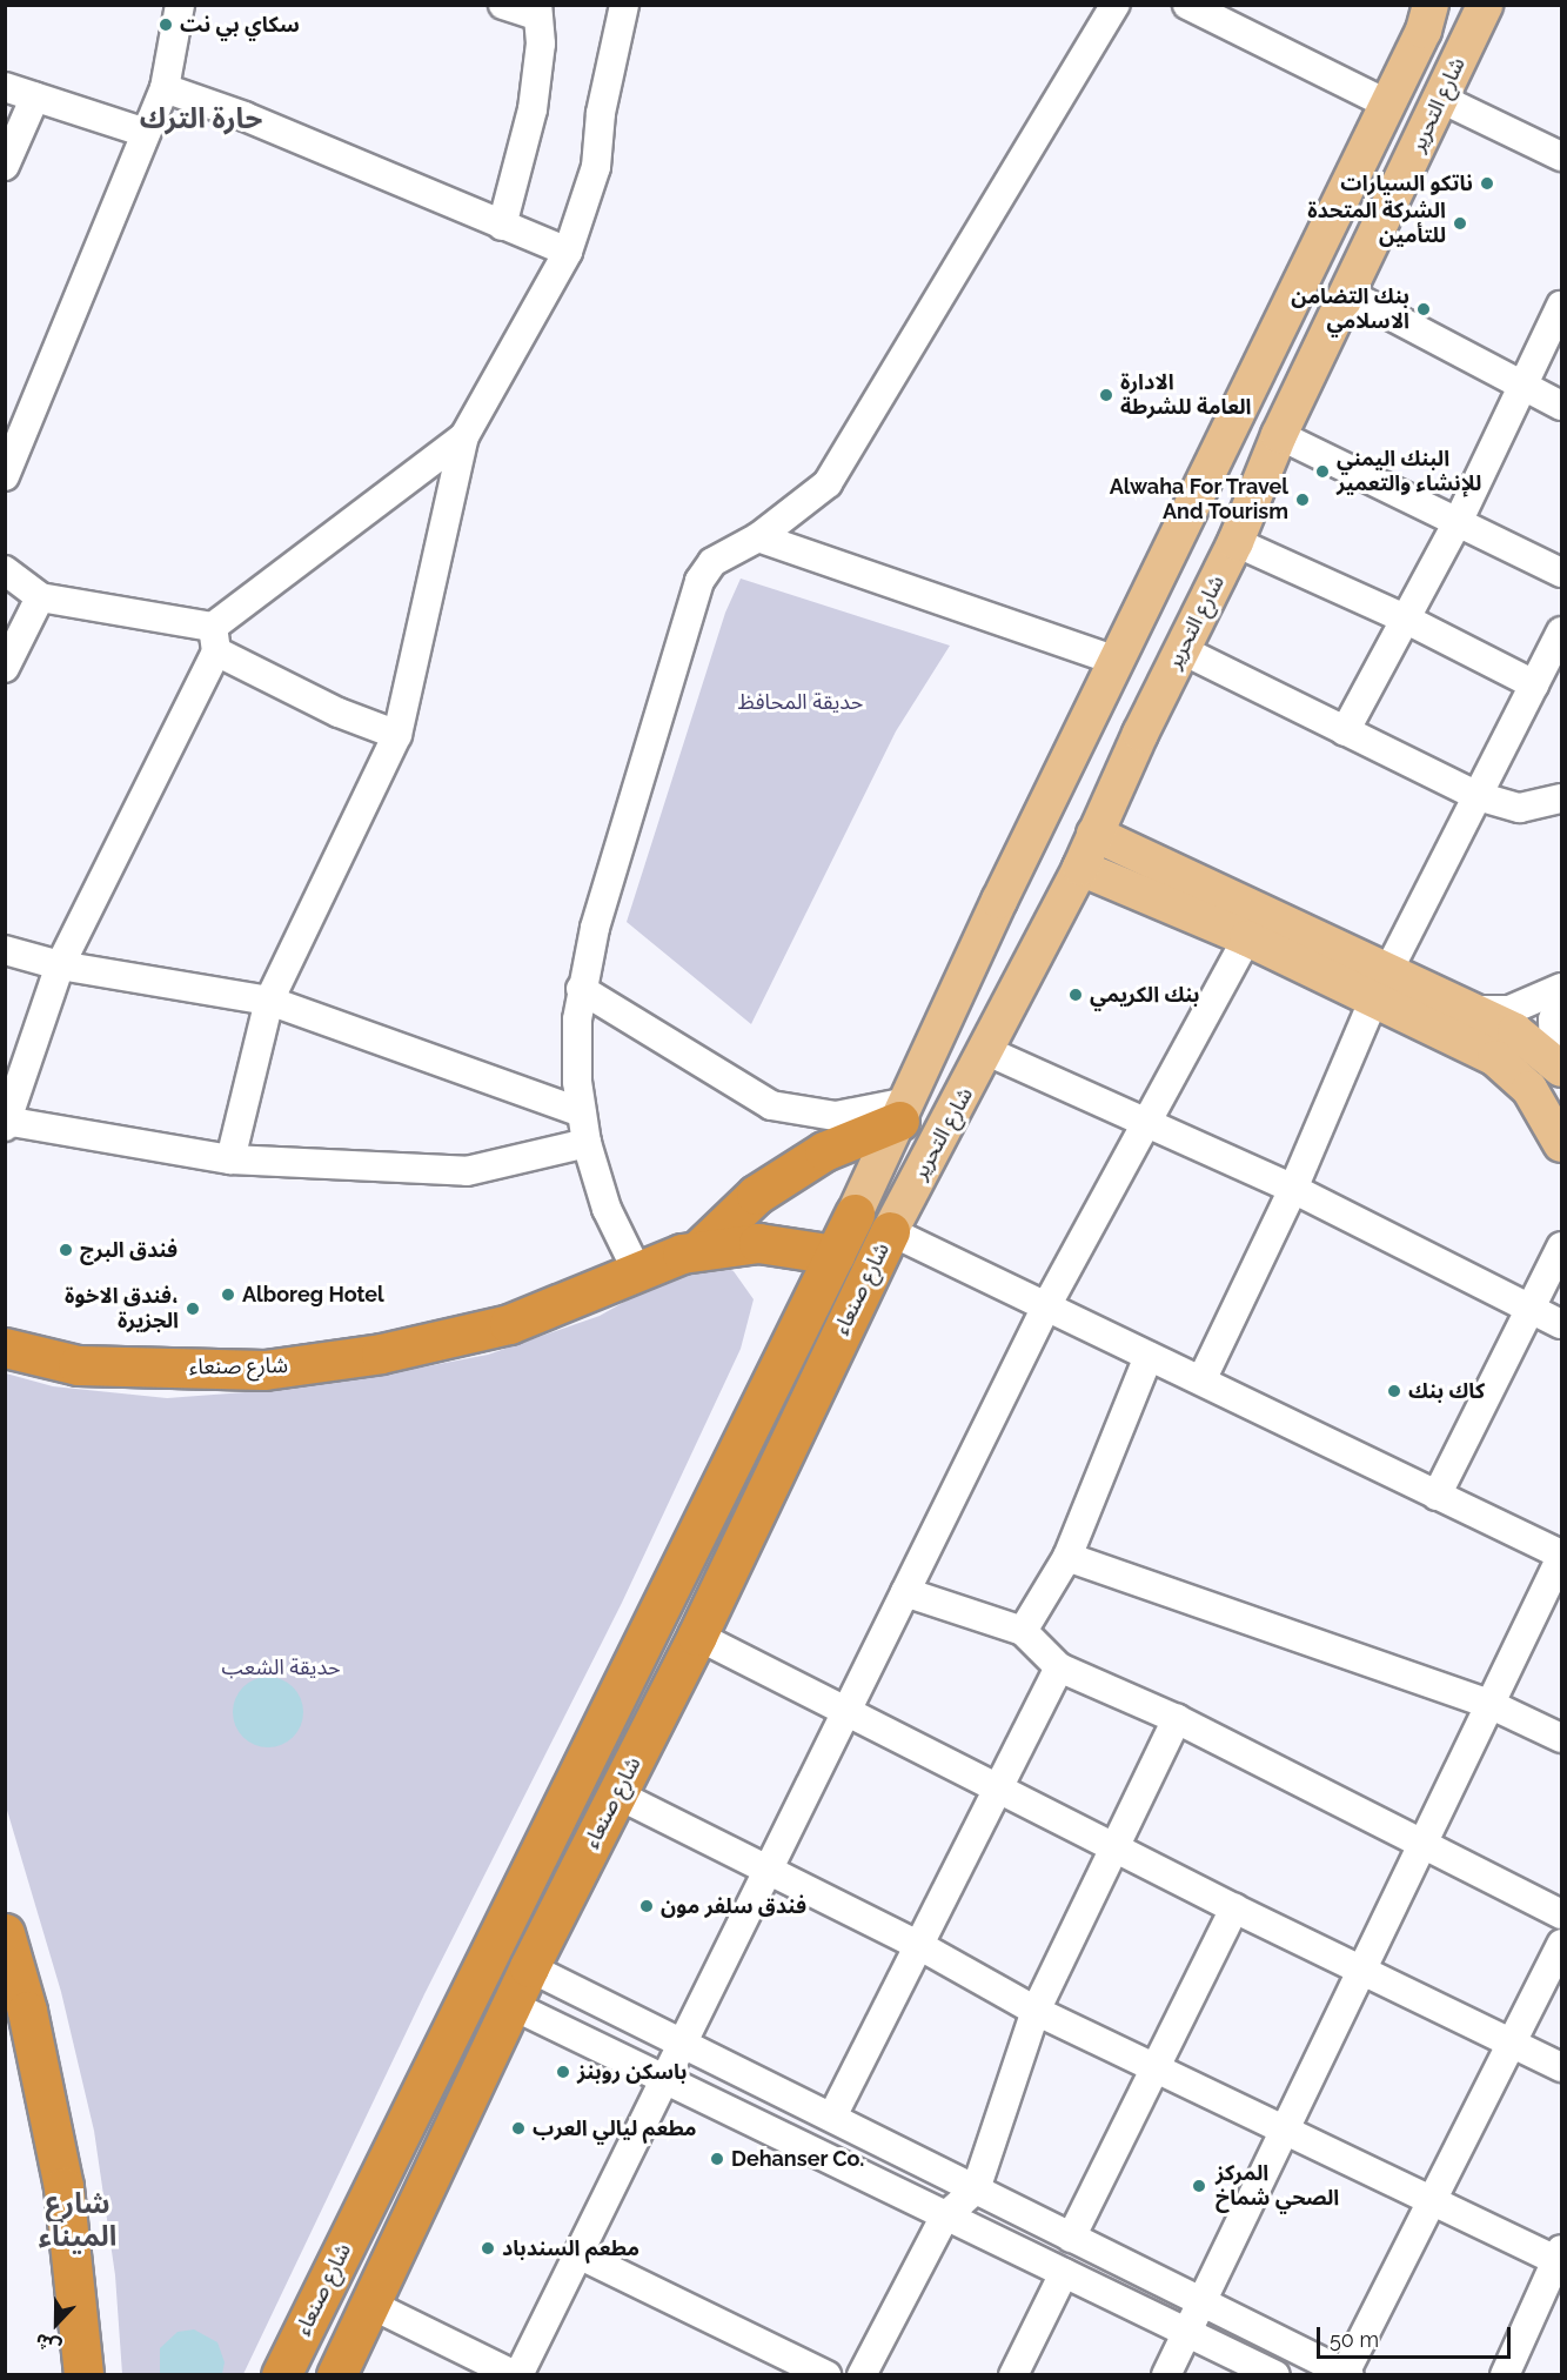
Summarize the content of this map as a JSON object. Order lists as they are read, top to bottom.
{
  "streets": {
    "highway": ["شارع صنعاء"],
    "main road": ["شارع التحرير"]
  },
  "crossings": [
    ["شارع التحرير", "شارع صنعاء"]
  ],
  "districts": ["حارة الترك", "شارع الميناء"],
  "parks": ["حديقة المحافظ", "حديقة الشعب"],
  "places": [
    "سكاي بي نت",
    "ناتكو السيارات",
    "الشركة المتحدة للتأمين",
    "بنك التضامن الاسلامي",
    "الادارة العامة للشرطة",
    "البنك اليمني للإنشاء والتعمير",
    "Alwaha For Travel And Tourism",
    "بنك الكريمي",
    "فندق البرج",
    "Alboreg Hotel",
    "فندق الاخوة، الجزيرة",
    "كاك بنك",
    "فندق سلفر مون",
    "باسكن روبنز",
    "مطعم ليالي العرب",
    "Dehanser Co.",
    "المركز الصحي شماخ",
    "مطعم السندباد"
  ],
  "scale_bar": "50 m",
  "north": "bottom"
}
